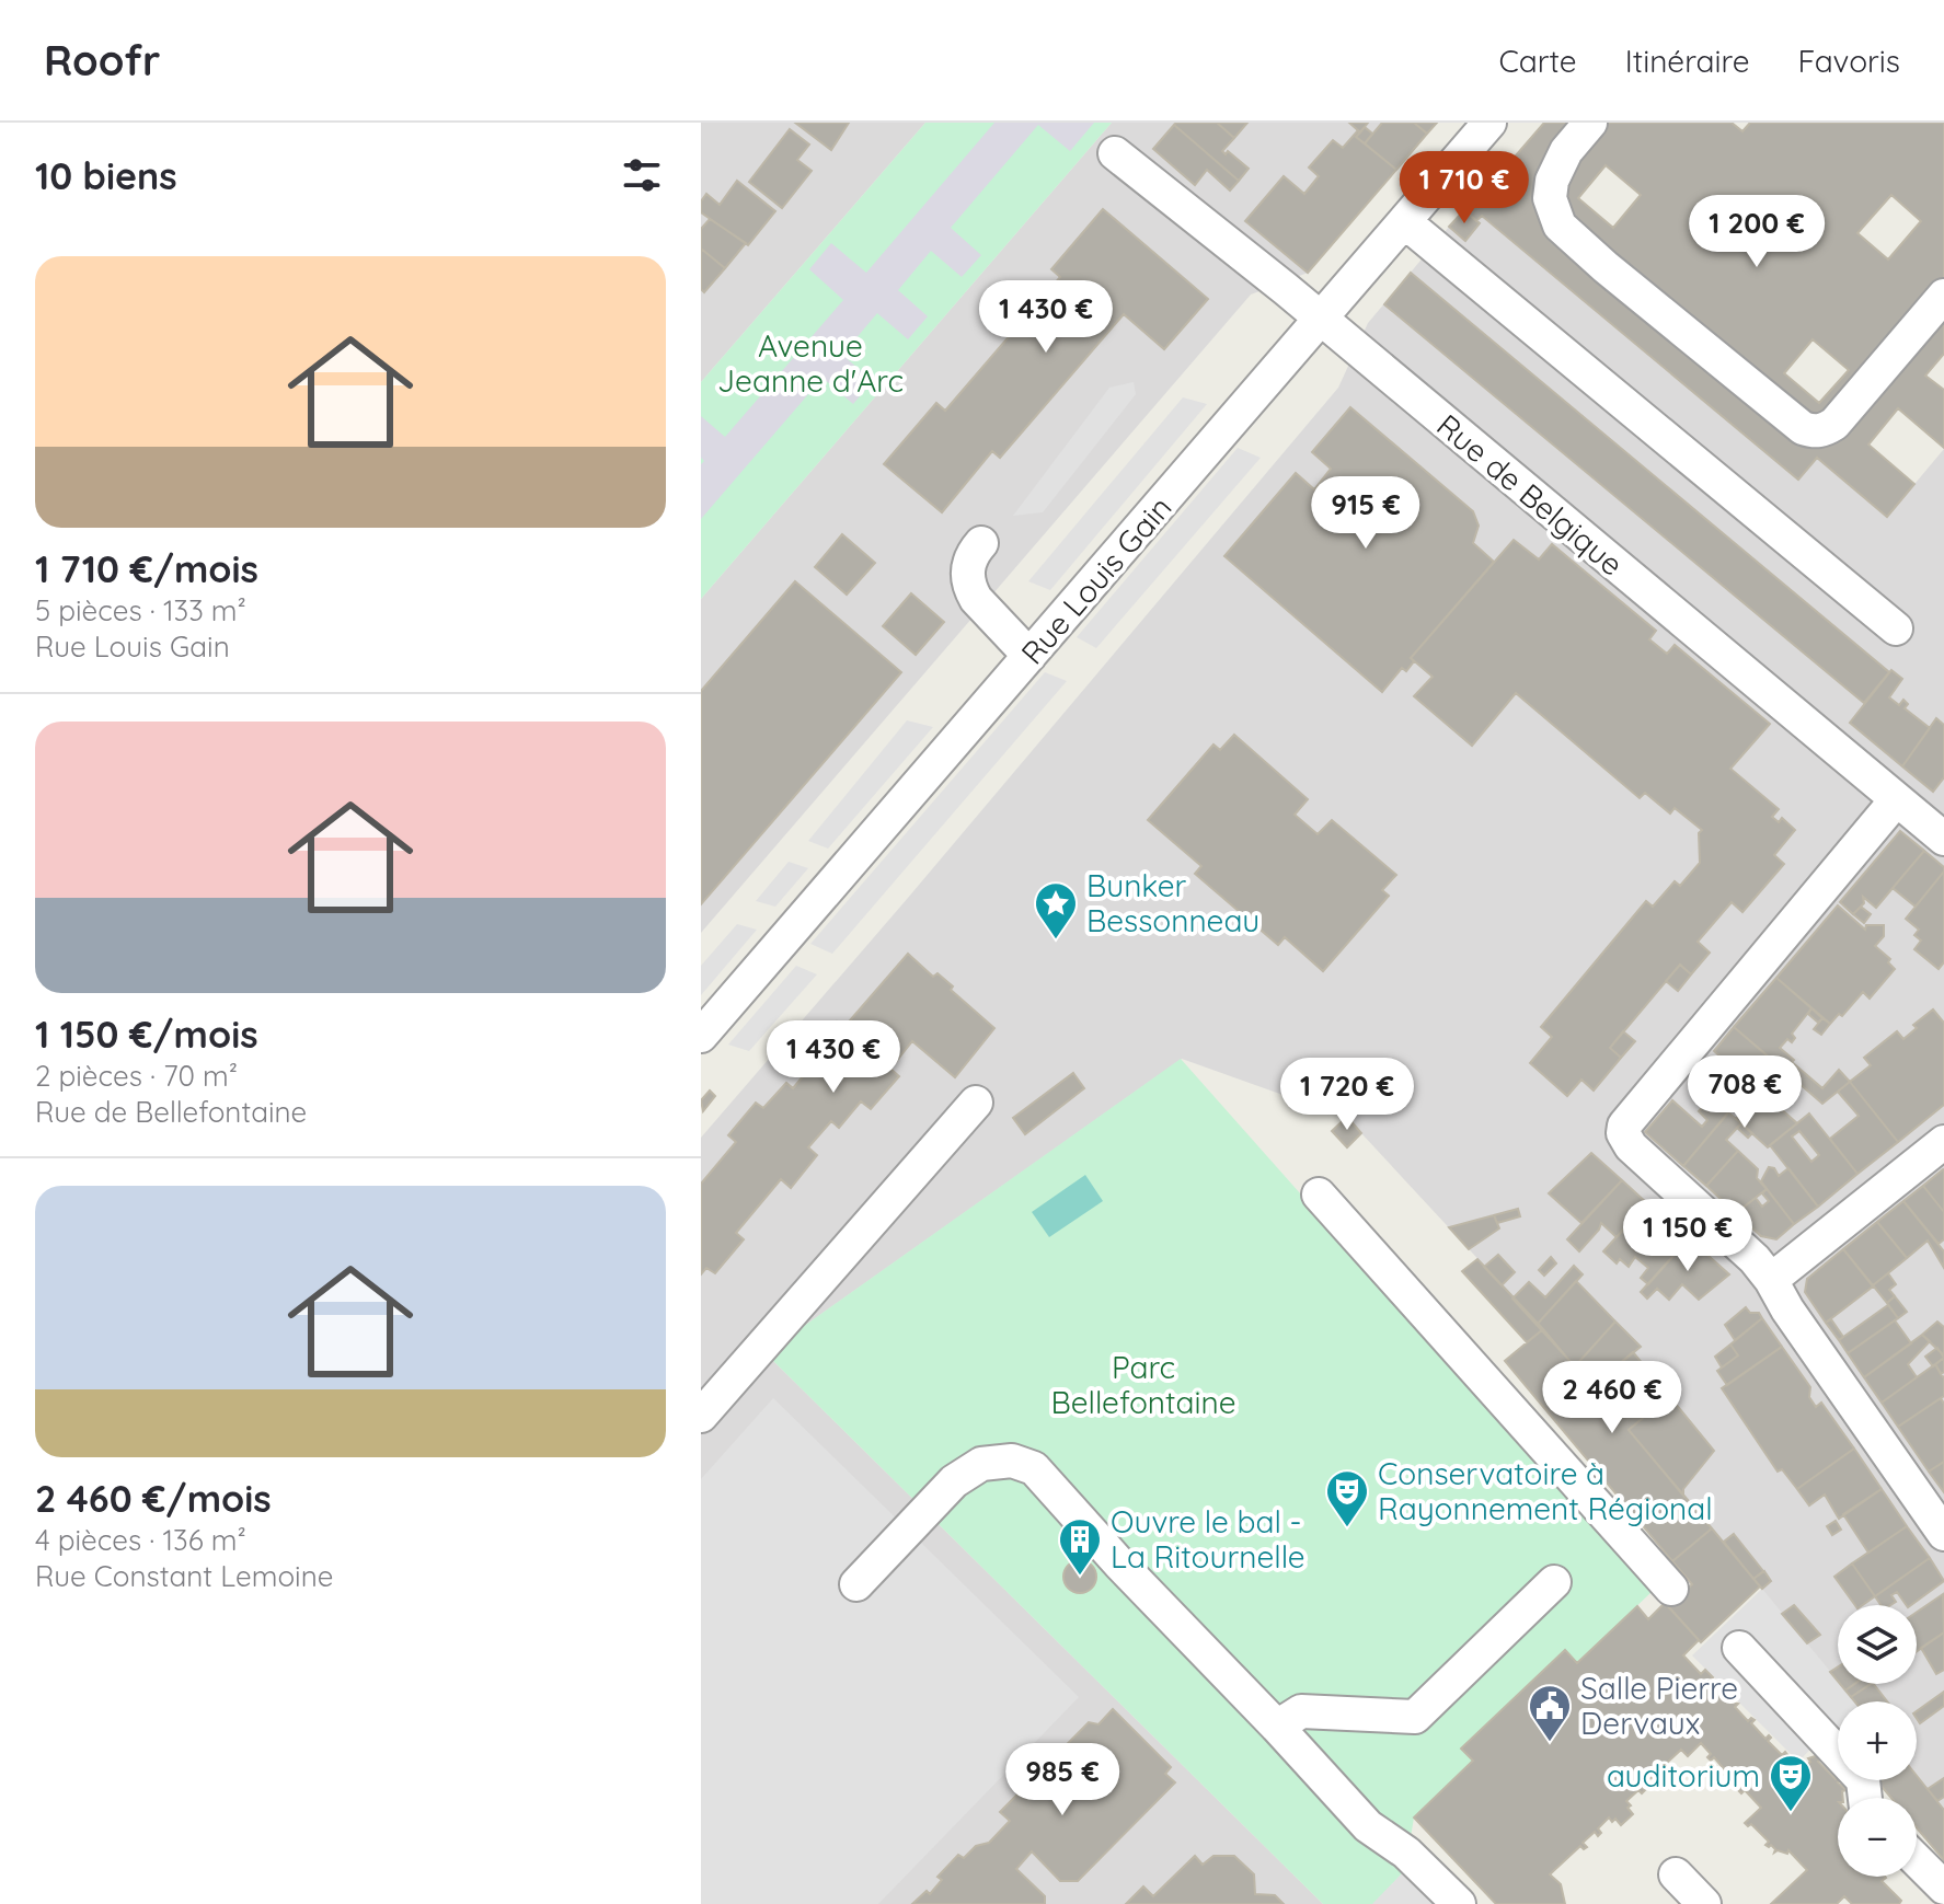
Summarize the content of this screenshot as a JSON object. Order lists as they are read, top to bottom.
{
  "streets": {
    "street": ["Rue de Belgique", "Rue Louis Gain"]
  },
  "crossings": [
    ["Rue de Belgique", "Rue Louis Gain"]
  ],
  "parks": ["Avenue Jeanne d'Arc", "Parc Bellefontaine"],
  "places": {
    "place": ["Bunker Bessonneau"],
    "theatre": ["Conservatoire à Rayonnement Régional", "auditorium"],
    "building": ["Ouvre le bal - La Ritournelle"],
    "public building": ["Salle Pierre Dervaux"]
  },
  "page": {
    "header": "Roofr",
    "nav": ["Carte", "Itinéraire", "Favoris"],
    "heading": "10 biens",
    "price": [
      "1 710 €",
      "1 200 €",
      "1 430 €",
      "915 €",
      "1 430 €",
      "708 €",
      "1 720 €",
      "1 150 €",
      "2 460 €",
      "985 €"
    ],
    "list": [
      {
        "name": "1 710 €/mois",
        "note": "5 pièces · 133 m² · Rue Louis Gain"
      },
      {
        "name": "1 150 €/mois",
        "note": "2 pièces · 70 m² · Rue de Bellefontaine"
      },
      {
        "name": "2 460 €/mois",
        "note": "4 pièces · 136 m² · Rue Constant Lemoine"
      }
    ],
    "map_buttons": ["+", "−"]
  }
}
